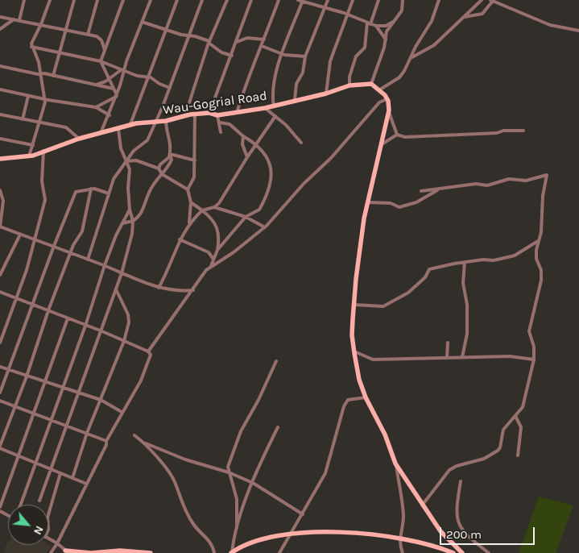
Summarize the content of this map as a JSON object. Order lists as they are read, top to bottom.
{
  "streets": {
    "main road": ["Wau-Gogrial Road"]
  },
  "scale_bar": "200 m",
  "north": "bottom right"
}
